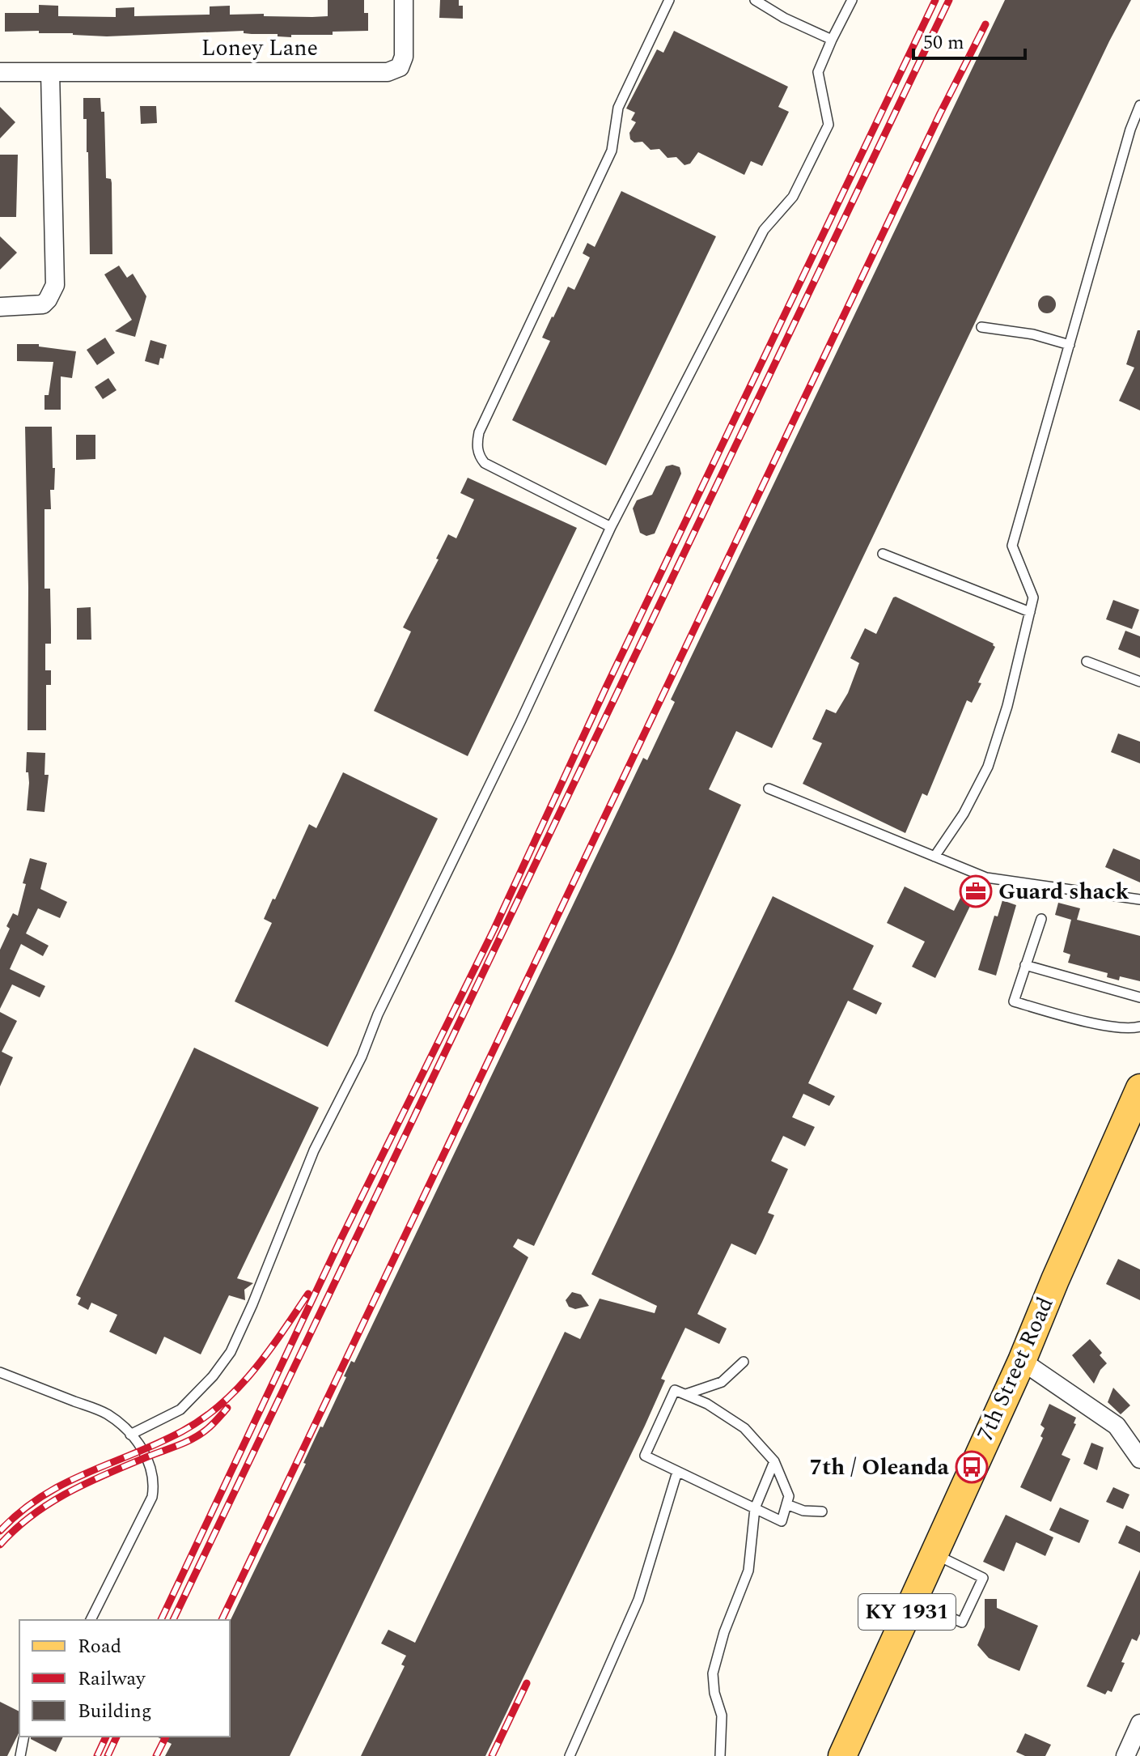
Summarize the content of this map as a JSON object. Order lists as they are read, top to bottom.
{
  "streets": {
    "main road": ["7th Street Road", "KY 1931"],
    "street": ["Loney Lane"]
  },
  "places": {
    "office": ["Guard shack"],
    "bus stop": ["7th / Oleanda"]
  },
  "legend": ["Road", "Railway", "Building"],
  "scale_bar": "50 m"
}
